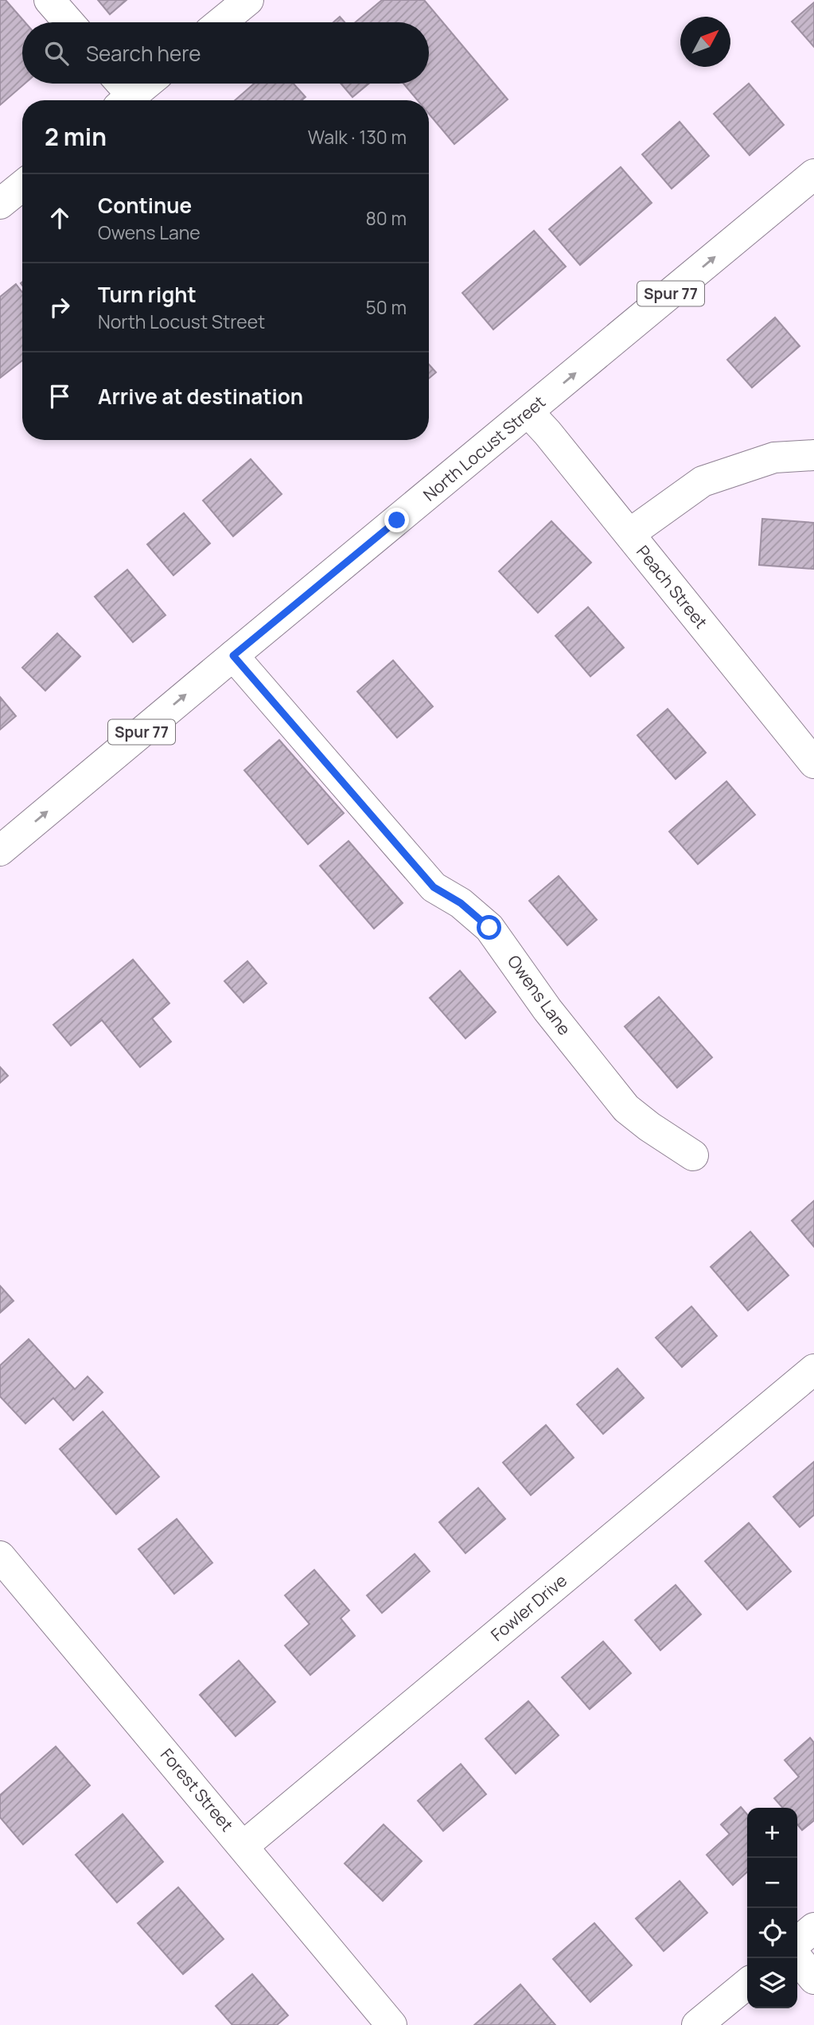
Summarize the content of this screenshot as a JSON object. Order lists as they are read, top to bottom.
{
  "streets": {
    "street": [
      "Spur 77",
      "North Locust Street",
      "Peach Street",
      "Owens Lane",
      "Fowler Drive",
      "Forest Street"
    ]
  },
  "crossings": [
    ["North Locust Street", "Peach Street"],
    ["North Locust Street", "Owens Lane"],
    ["Fowler Drive", "Forest Street"]
  ],
  "north": "top right",
  "page": {
    "search": "Search here",
    "heading": ["2 min", "Walk · 130 m"],
    "list": [
      ["Continue", "Owens Lane", "80 m"],
      ["Turn right", "North Locust Street", "50 m"],
      "Arrive at destination"
    ],
    "map_buttons": ["+", "−"]
  }
}
